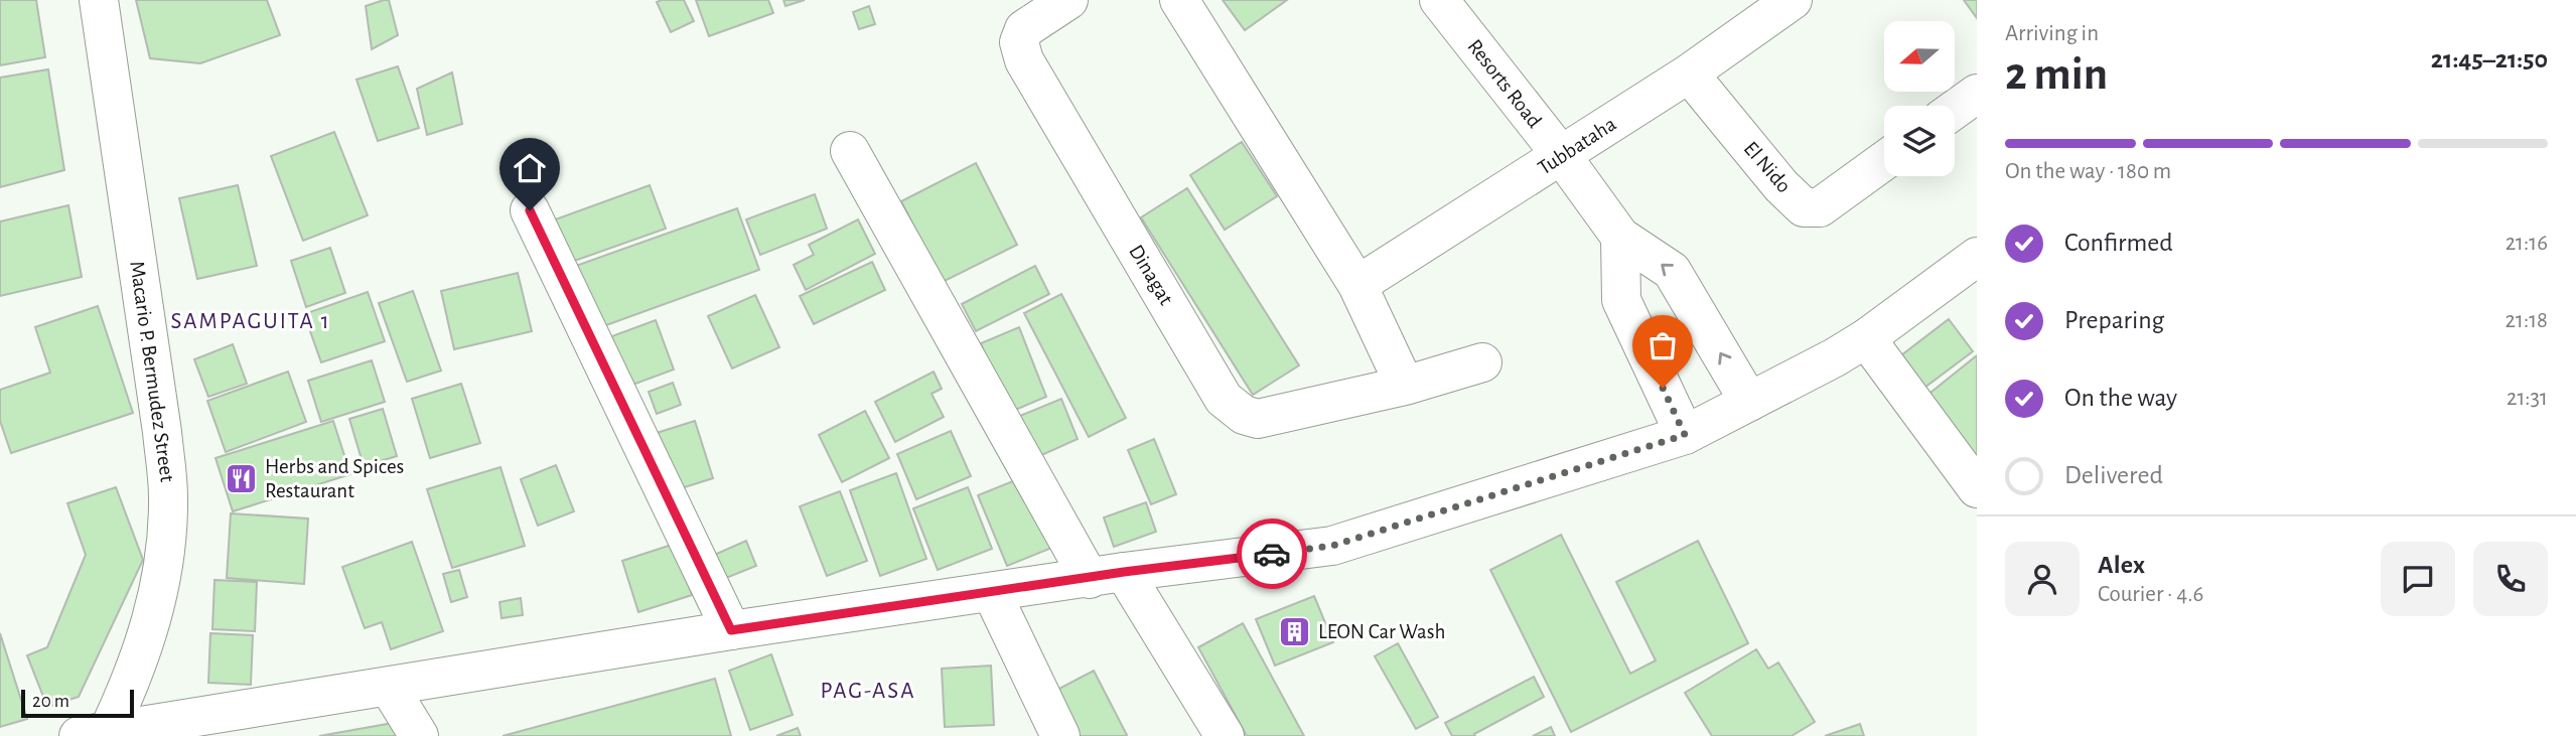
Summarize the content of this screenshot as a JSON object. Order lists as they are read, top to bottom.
{
  "streets": {
    "street": [
      "Resorts Road",
      "Tubbataha",
      "El Nido",
      "Dinagat",
      "Macario P. Bermudez Street"
    ]
  },
  "crossings": [
    ["Resorts Road", "Tubbataha"],
    ["Tubbataha", "El Nido"]
  ],
  "districts": ["SAMPAGUITA 1", "PAG-ASA"],
  "places": {
    "restaurant": ["Herbs and Spices Restaurant"],
    "building": ["LEON Car Wash"]
  },
  "scale_bar": "20 m",
  "north": "left",
  "page": {
    "heading": ["2 min", "Arriving in", "21:45–21:50"],
    "panel": ["Alex", "Courier · 4.6"],
    "bar": "On the way · 180 m",
    "list": [
      ["Confirmed", "21:16"],
      ["Preparing", "21:18"],
      ["On the way", "21:31"],
      "Delivered"
    ],
    "scale": "20 m"
  }
}
